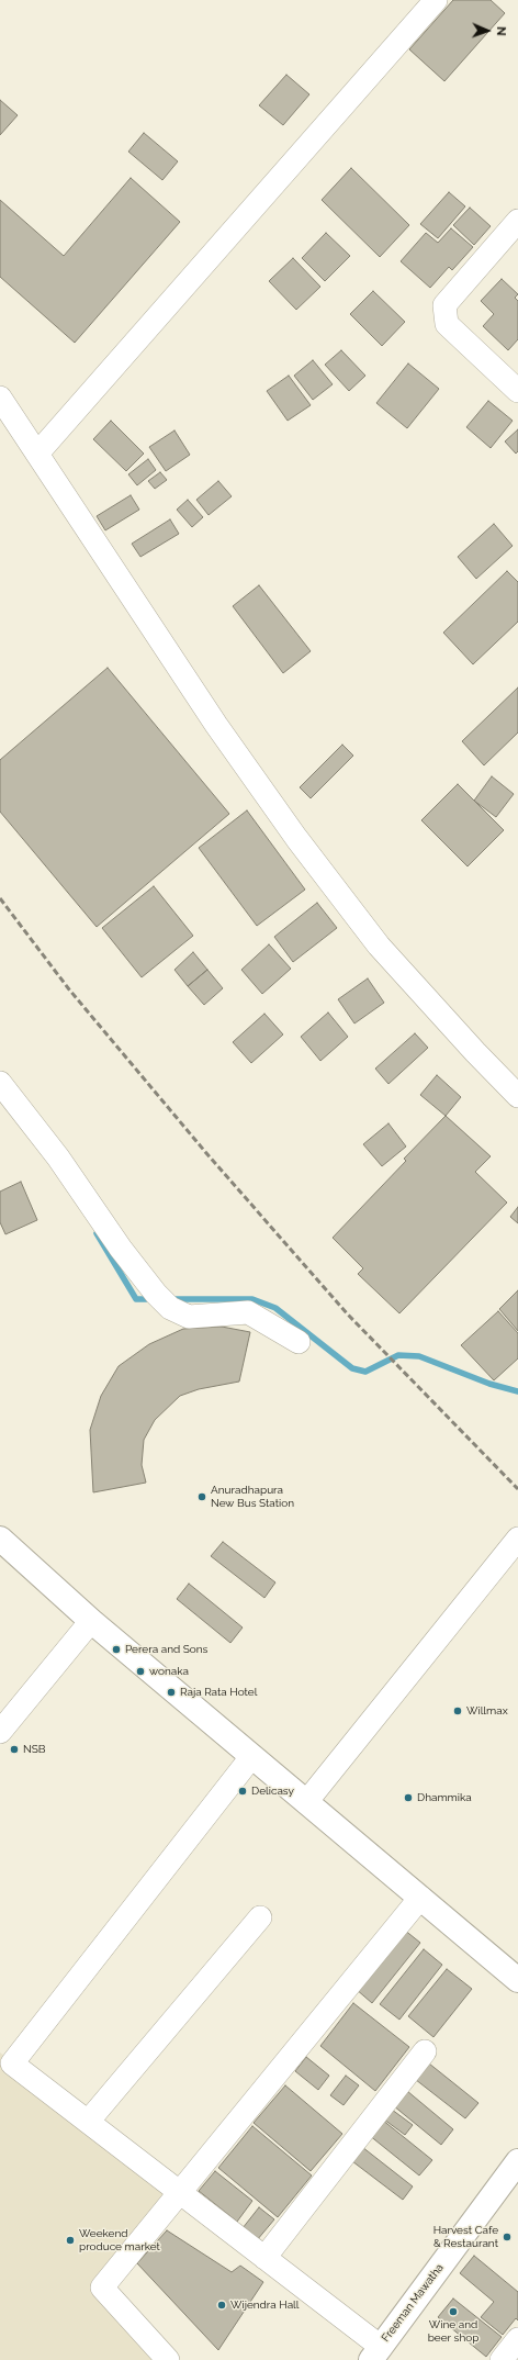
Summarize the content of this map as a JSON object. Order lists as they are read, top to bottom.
{
  "streets": {
    "main road": ["Freeman Mawatha"]
  },
  "places": [
    "Anuradhapura New Bus Station",
    "Perera and Sons",
    "wonaka",
    "Raja Rata Hotel",
    "Willmax",
    "NSB",
    "Delicasy",
    "Dhammika",
    "Harvest Cafe & Restaurant",
    "Weekend produce market",
    "Wijendra Hall",
    "Wine and beer shop"
  ],
  "north": "right"
}
